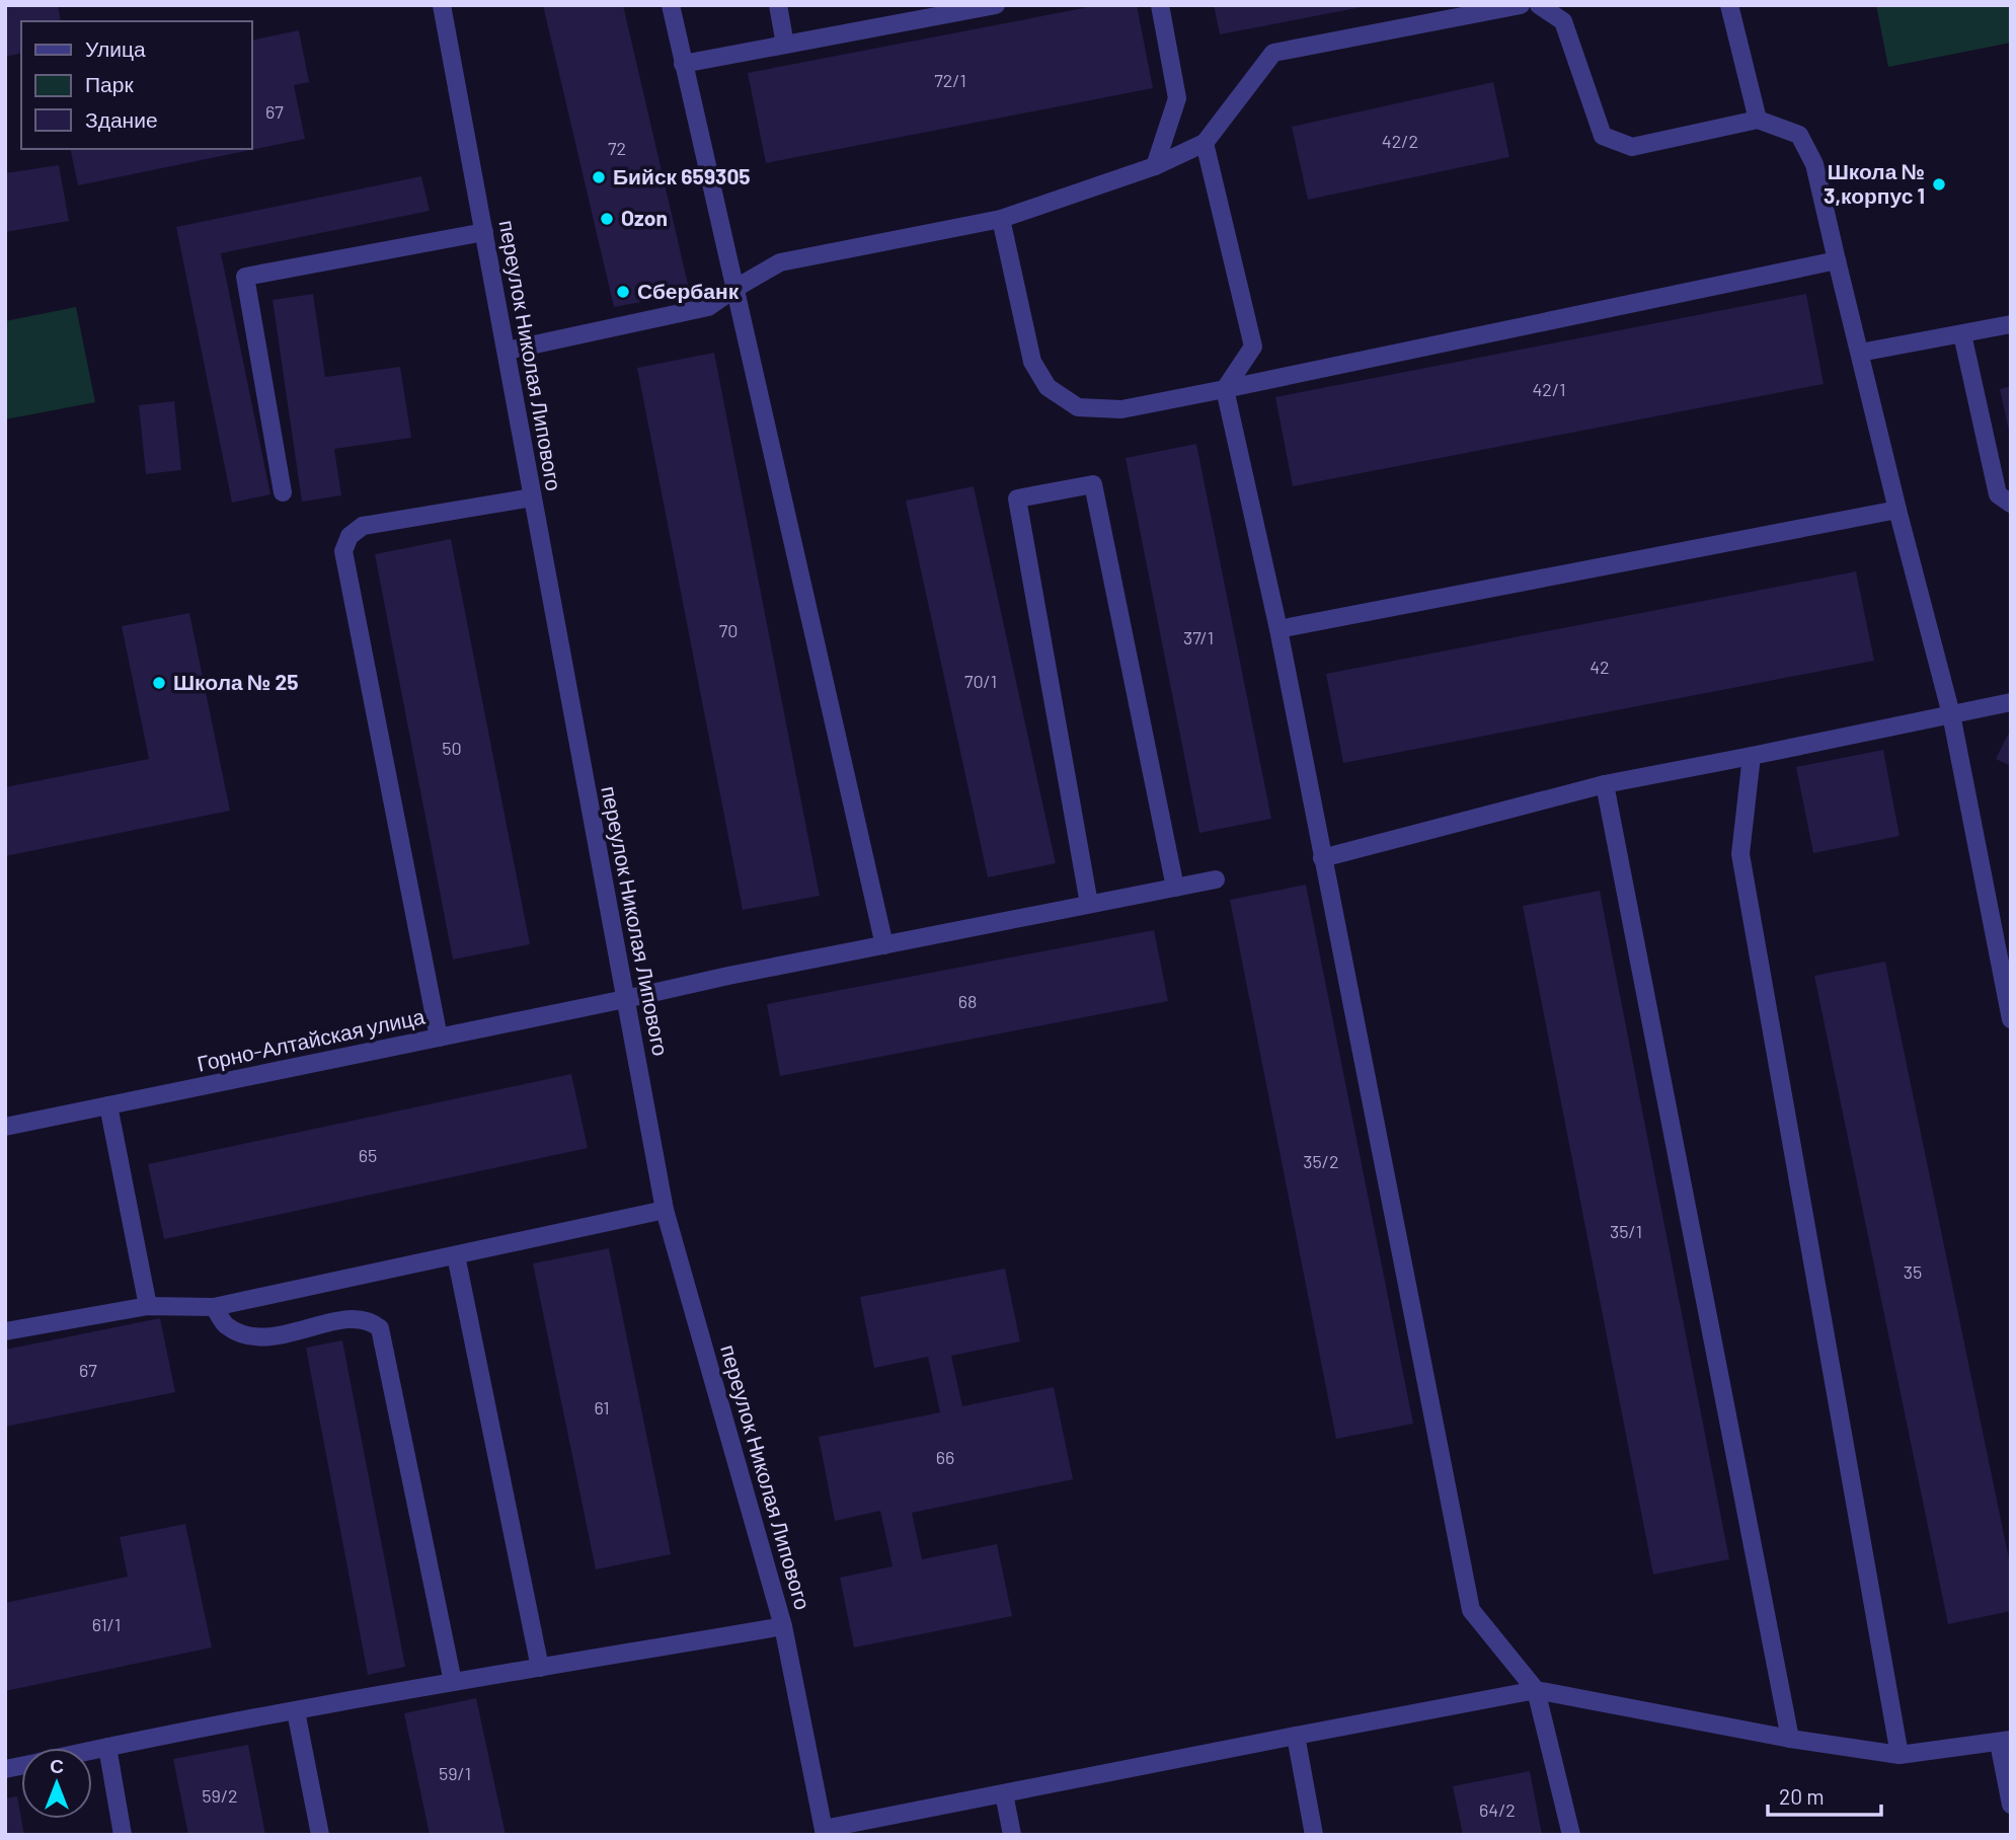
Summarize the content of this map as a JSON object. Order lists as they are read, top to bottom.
{
  "streets": {
    "street": ["переулок Николая Липового", "Горно-Алтайская улица"]
  },
  "crossings": [
    ["переулок Николая Липового", "Горно-Алтайская улица"]
  ],
  "places": [
    "Бийск 659305",
    "Школа № 3,корпус 1",
    "Ozon",
    "Сбербанк",
    "Школа № 25"
  ],
  "house_numbers": [
    "72/1",
    "67",
    "42/2",
    "72",
    "42/1",
    "70",
    "37/1",
    "42",
    "70/1",
    "50",
    "68",
    "65",
    "35/2",
    "35/1",
    "35",
    "67",
    "61",
    "66",
    "61/1",
    "59/1",
    "59/2",
    "64/2"
  ],
  "legend": ["Улица", "Парк", "Здание"],
  "scale_bar": "20 m",
  "north": "top"
}
